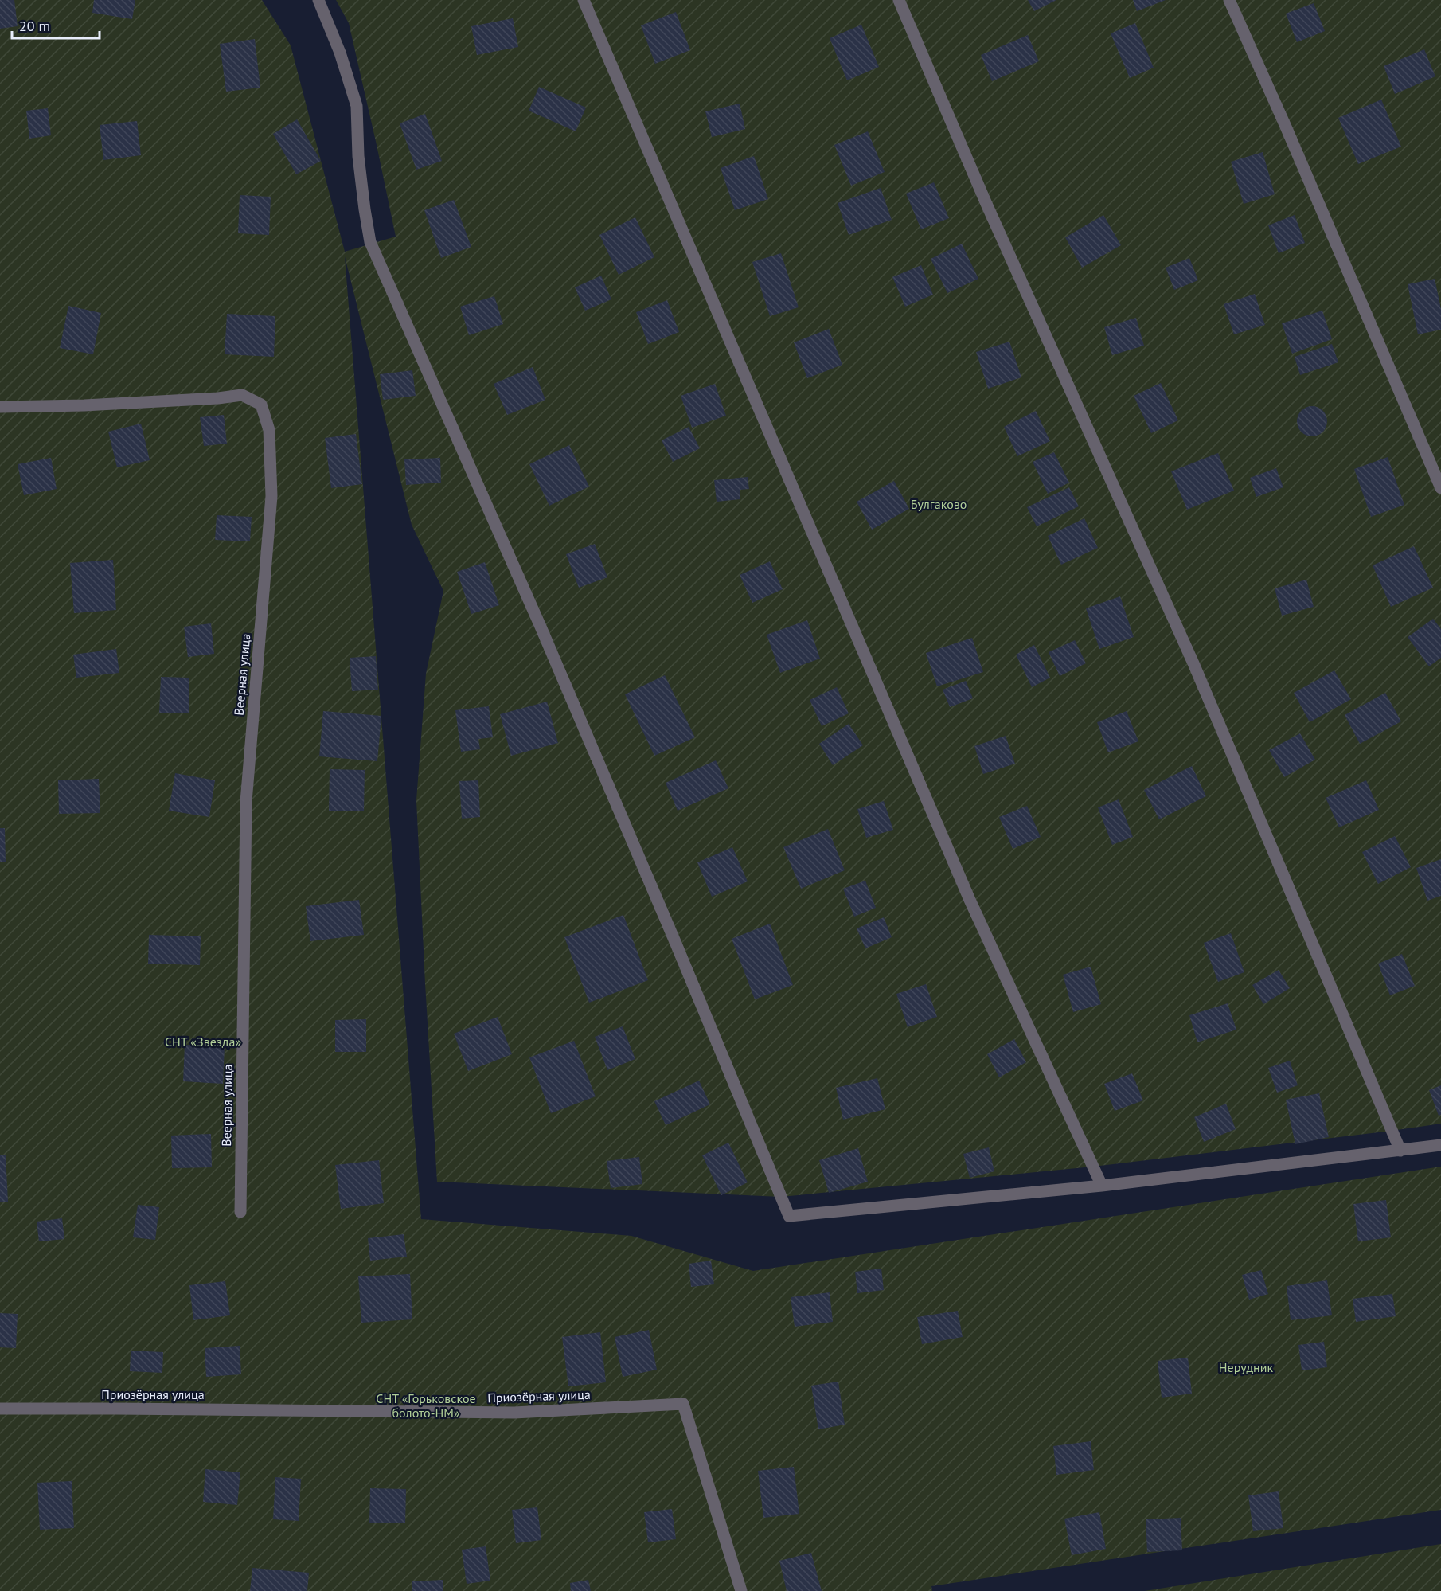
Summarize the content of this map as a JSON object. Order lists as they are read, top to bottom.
{
  "streets": {
    "street": ["Веерная улица", "Приозёрная улица"]
  },
  "parks": [
    "Булгаково",
    "СНТ «Звезда»",
    "Нерудник",
    "СНТ «Горьковское болото-НМ»"
  ],
  "scale_bar": "20 m"
}
